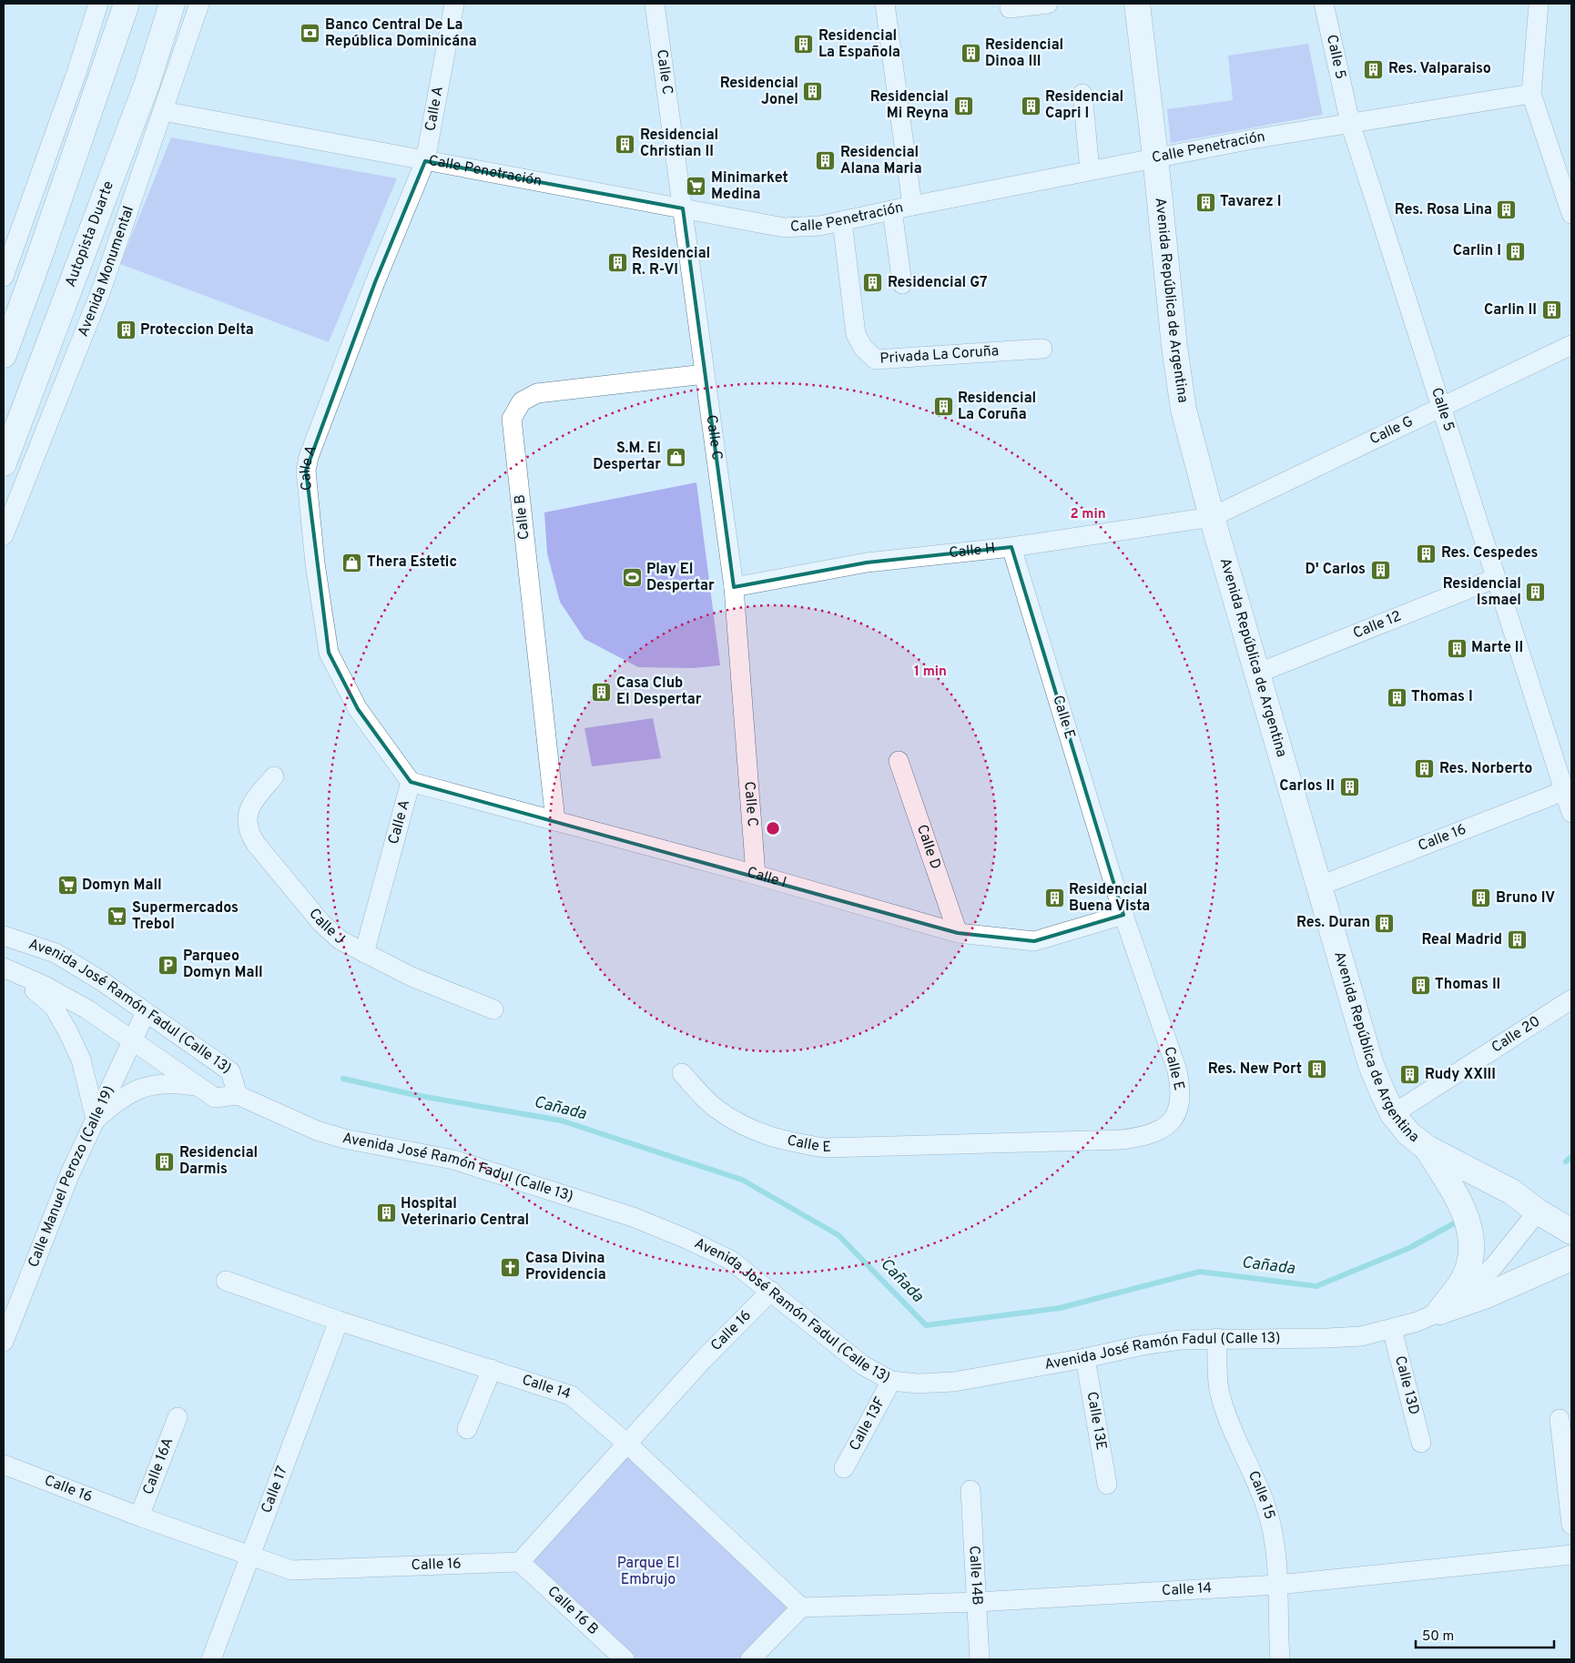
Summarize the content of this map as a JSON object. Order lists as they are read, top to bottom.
{
  "streets": {
    "main road": ["Autopista Duarte", "Avenida República de Argentina"],
    "street": [
      "Calle 5",
      "Calle C",
      "Calle A",
      "Calle Penetración",
      "Avenida Monumental",
      "Privada La Coruña",
      "Calle G",
      "Calle B",
      "Calle H",
      "Calle 12",
      "Calle E",
      "Calle 16",
      "Calle D",
      "Calle I",
      "Calle J",
      "Avenida José Ramón Fadul (Calle 13)",
      "Calle 20",
      "Calle Manuel Perozo (Calle 19)",
      "Calle 13D",
      "Calle 14",
      "Calle 13E",
      "Calle 13F",
      "Calle 16A",
      "Calle 17",
      "Calle 15",
      "Calle 14B",
      "Calle 16 B"
    ]
  },
  "crossings": [
    ["Calle 5", "Calle Penetración"],
    ["Calle 5", "Calle G"],
    ["Calle 5", "Calle 12"],
    ["Calle 5", "Calle 16"],
    ["Calle C", "Calle Penetración"],
    ["Calle C", "Calle B"],
    ["Calle C", "Calle H"],
    ["Calle C", "Calle I"],
    ["Calle A", "Calle Penetración"],
    ["Calle A", "Calle I"],
    ["Calle A", "Calle J"],
    ["Calle Penetración", "Avenida Monumental"],
    ["Calle Penetración", "Avenida República de Argentina"],
    ["Calle Penetración", "Privada La Coruña"],
    ["Avenida República de Argentina", "Calle G"],
    ["Avenida República de Argentina", "Calle H"],
    ["Avenida República de Argentina", "Calle 12"],
    ["Avenida República de Argentina", "Calle 16"],
    ["Avenida República de Argentina", "Avenida José Ramón Fadul (Calle 13)"],
    ["Avenida República de Argentina", "Calle 20"],
    ["Calle G", "Calle H"],
    ["Calle B", "Calle I"],
    ["Calle H", "Calle E"],
    ["Calle E", "Calle I"],
    ["Calle 16", "Avenida José Ramón Fadul (Calle 13)"],
    ["Calle 16", "Calle 14"],
    ["Calle 16", "Calle 16A"],
    ["Calle 16", "Calle 17"],
    ["Calle 16", "Calle 16 B"],
    ["Calle D", "Calle I"],
    ["Avenida José Ramón Fadul (Calle 13)", "Calle Manuel Perozo (Calle 19)"],
    ["Avenida José Ramón Fadul (Calle 13)", "Calle 13D"],
    ["Avenida José Ramón Fadul (Calle 13)", "Calle 13E"],
    ["Avenida José Ramón Fadul (Calle 13)", "Calle 13F"],
    ["Avenida José Ramón Fadul (Calle 13)", "Calle 15"],
    ["Calle 14", "Calle 17"],
    ["Calle 14", "Calle 15"],
    ["Calle 14", "Calle 14B"]
  ],
  "water": ["Cañada"],
  "parks": ["Parque El Embrujo"],
  "places": {
    "bank": ["Banco Central De La República Dominicána"],
    "building": [
      "Residencial La Española",
      "Residencial Dinoa III",
      "Res. Valparaiso",
      "Residencial Jonel",
      "Residencial Mi Reyna",
      "Residencial Capri I",
      "Residencial Christian II",
      "Residencial Alana Maria",
      "Tavarez I",
      "Res. Rosa Lina",
      "Carlin I",
      "Residencial R. R-VI",
      "Residencial G7",
      "Carlin II",
      "Proteccion Delta",
      "Residencial La Coruña",
      "Res. Cespedes",
      "D' Carlos",
      "Residencial Ismael",
      "Marte II",
      "Casa Club El Despertar",
      "Thomas I",
      "Res. Norberto",
      "Carlos II",
      "Residencial Buena Vista",
      "Bruno IV",
      "Res. Duran",
      "Real Madrid",
      "Thomas II",
      "Res. New Port",
      "Rudy XXIII",
      "Residencial Darmis",
      "Hospital Veterinario Central"
    ],
    "supermarket": ["Minimarket Medina", "Domyn Mall", "Supermercados Trebol"],
    "shop": ["S.M. El Despertar", "Thera Estetic"],
    "sports": ["Play El Despertar"],
    "parking": ["Parqueo Domyn Mall"],
    "church": ["Casa Divina Providencia"]
  },
  "scale_bar": "50 m",
  "rings": ["2 min", "1 min"]
}
